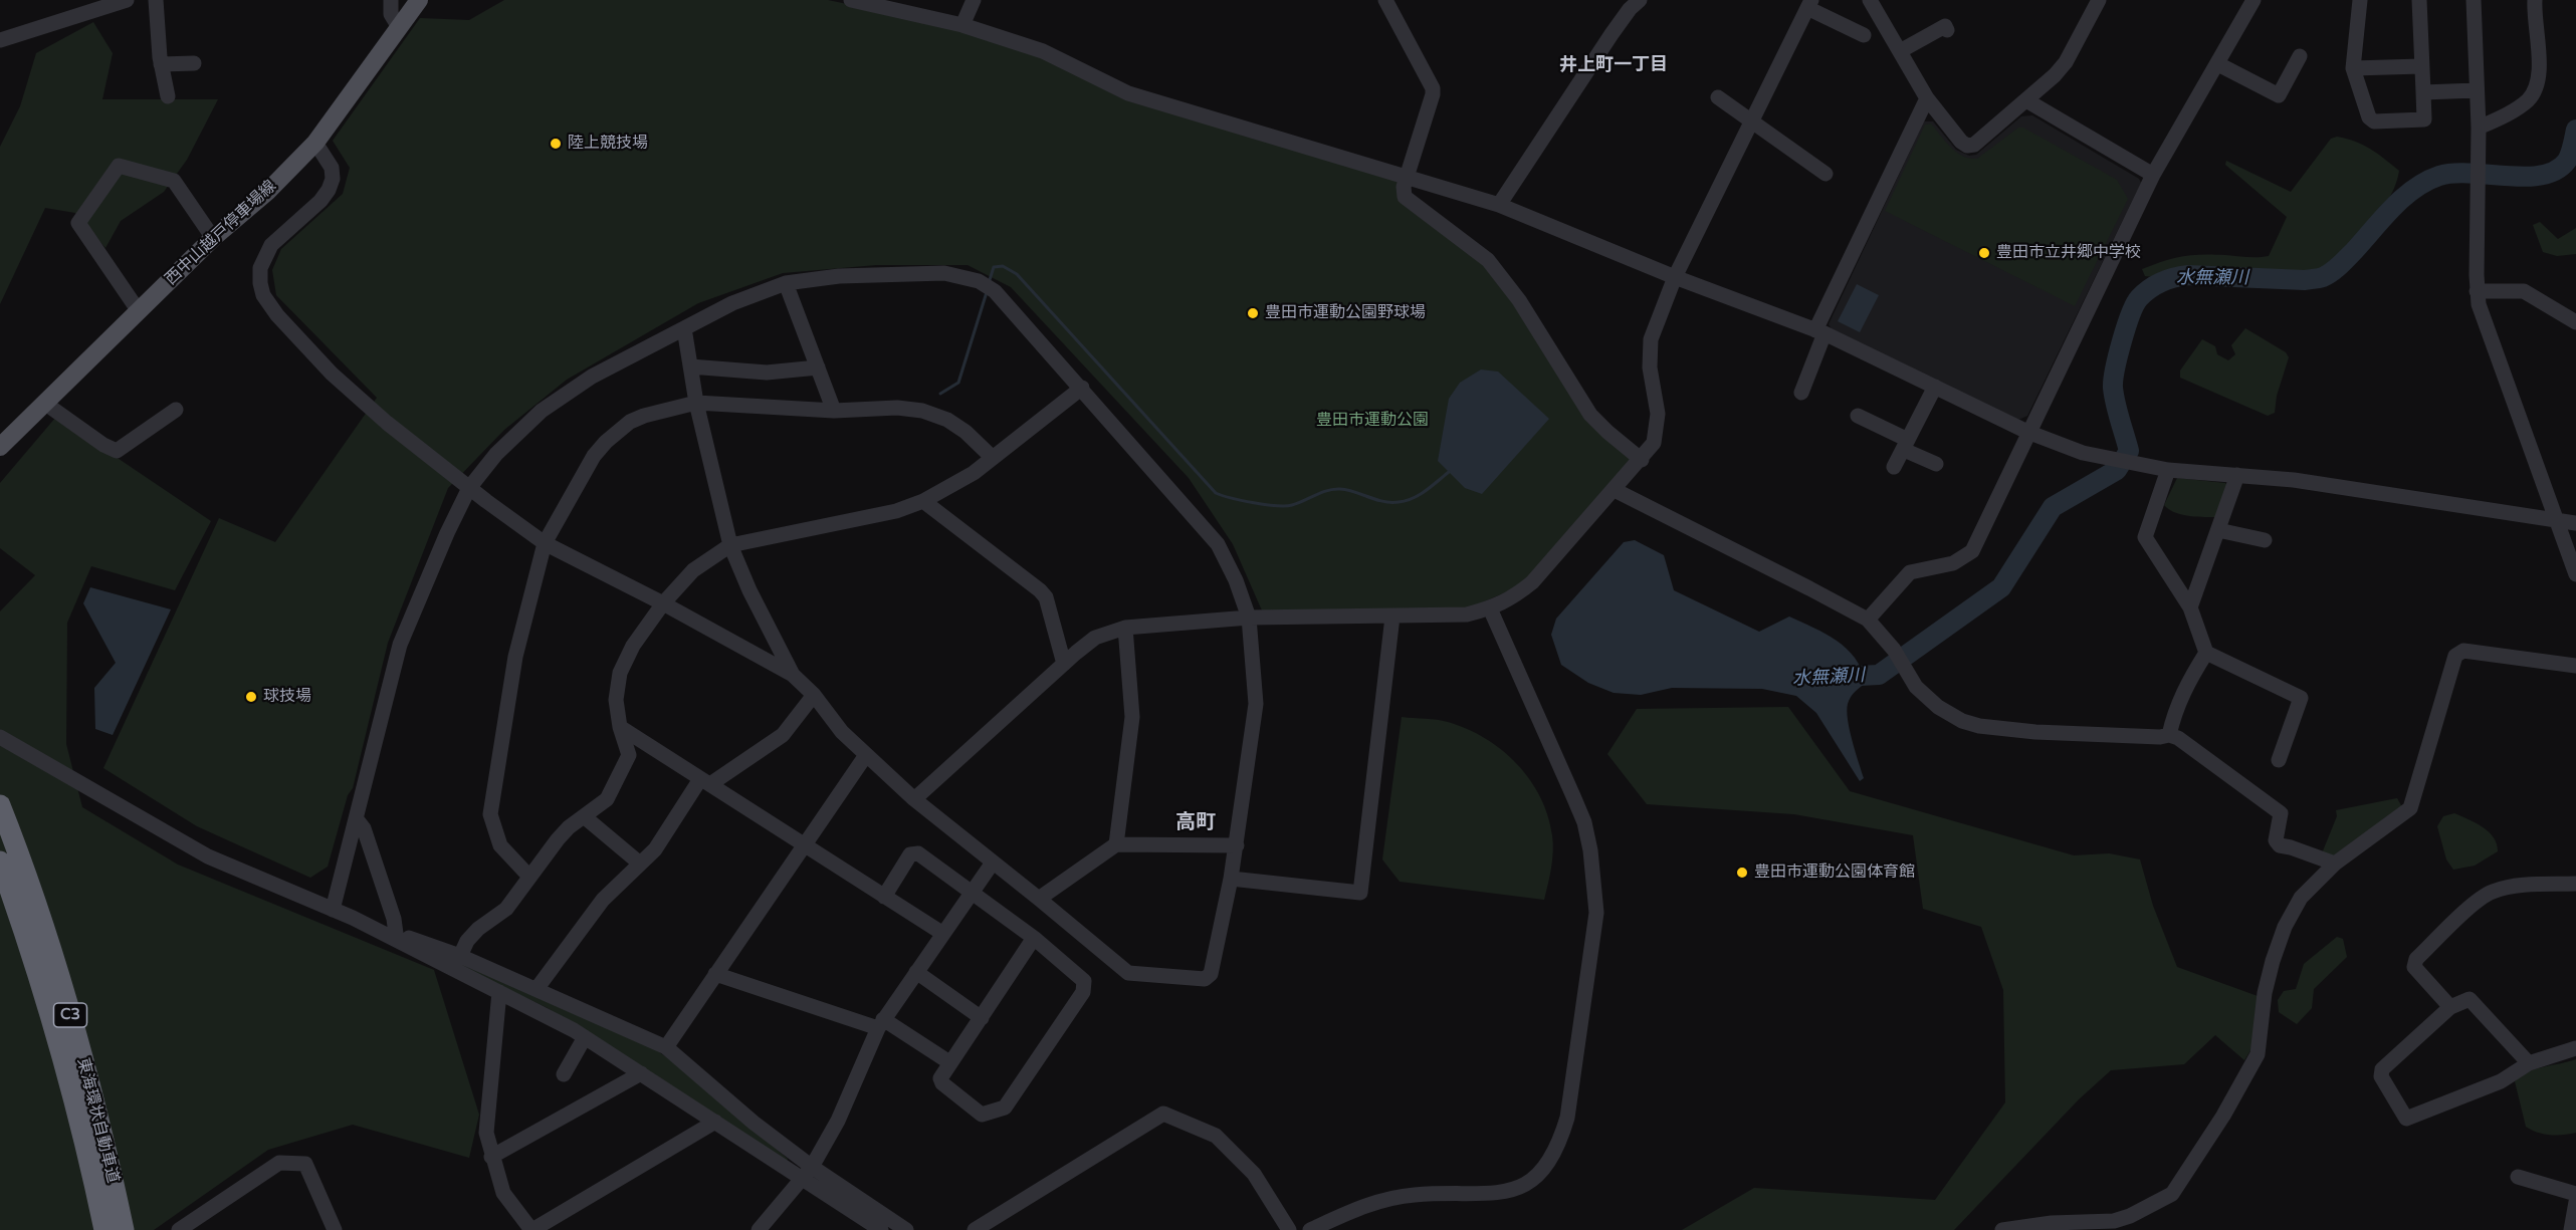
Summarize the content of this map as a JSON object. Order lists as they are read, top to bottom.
{
  "streets": {
    "highway": ["C3", "東海環状自動車道"],
    "main road": ["西中山越戸停車場線"]
  },
  "districts": ["井上町一丁目", "高町"],
  "water": ["水無瀬川"],
  "parks": ["豊田市運動公園"],
  "places": [
    "陸上競技場",
    "豊田市立井郷中学校",
    "豊田市運動公園野球場",
    "球技場",
    "豊田市運動公園体育館"
  ]
}
